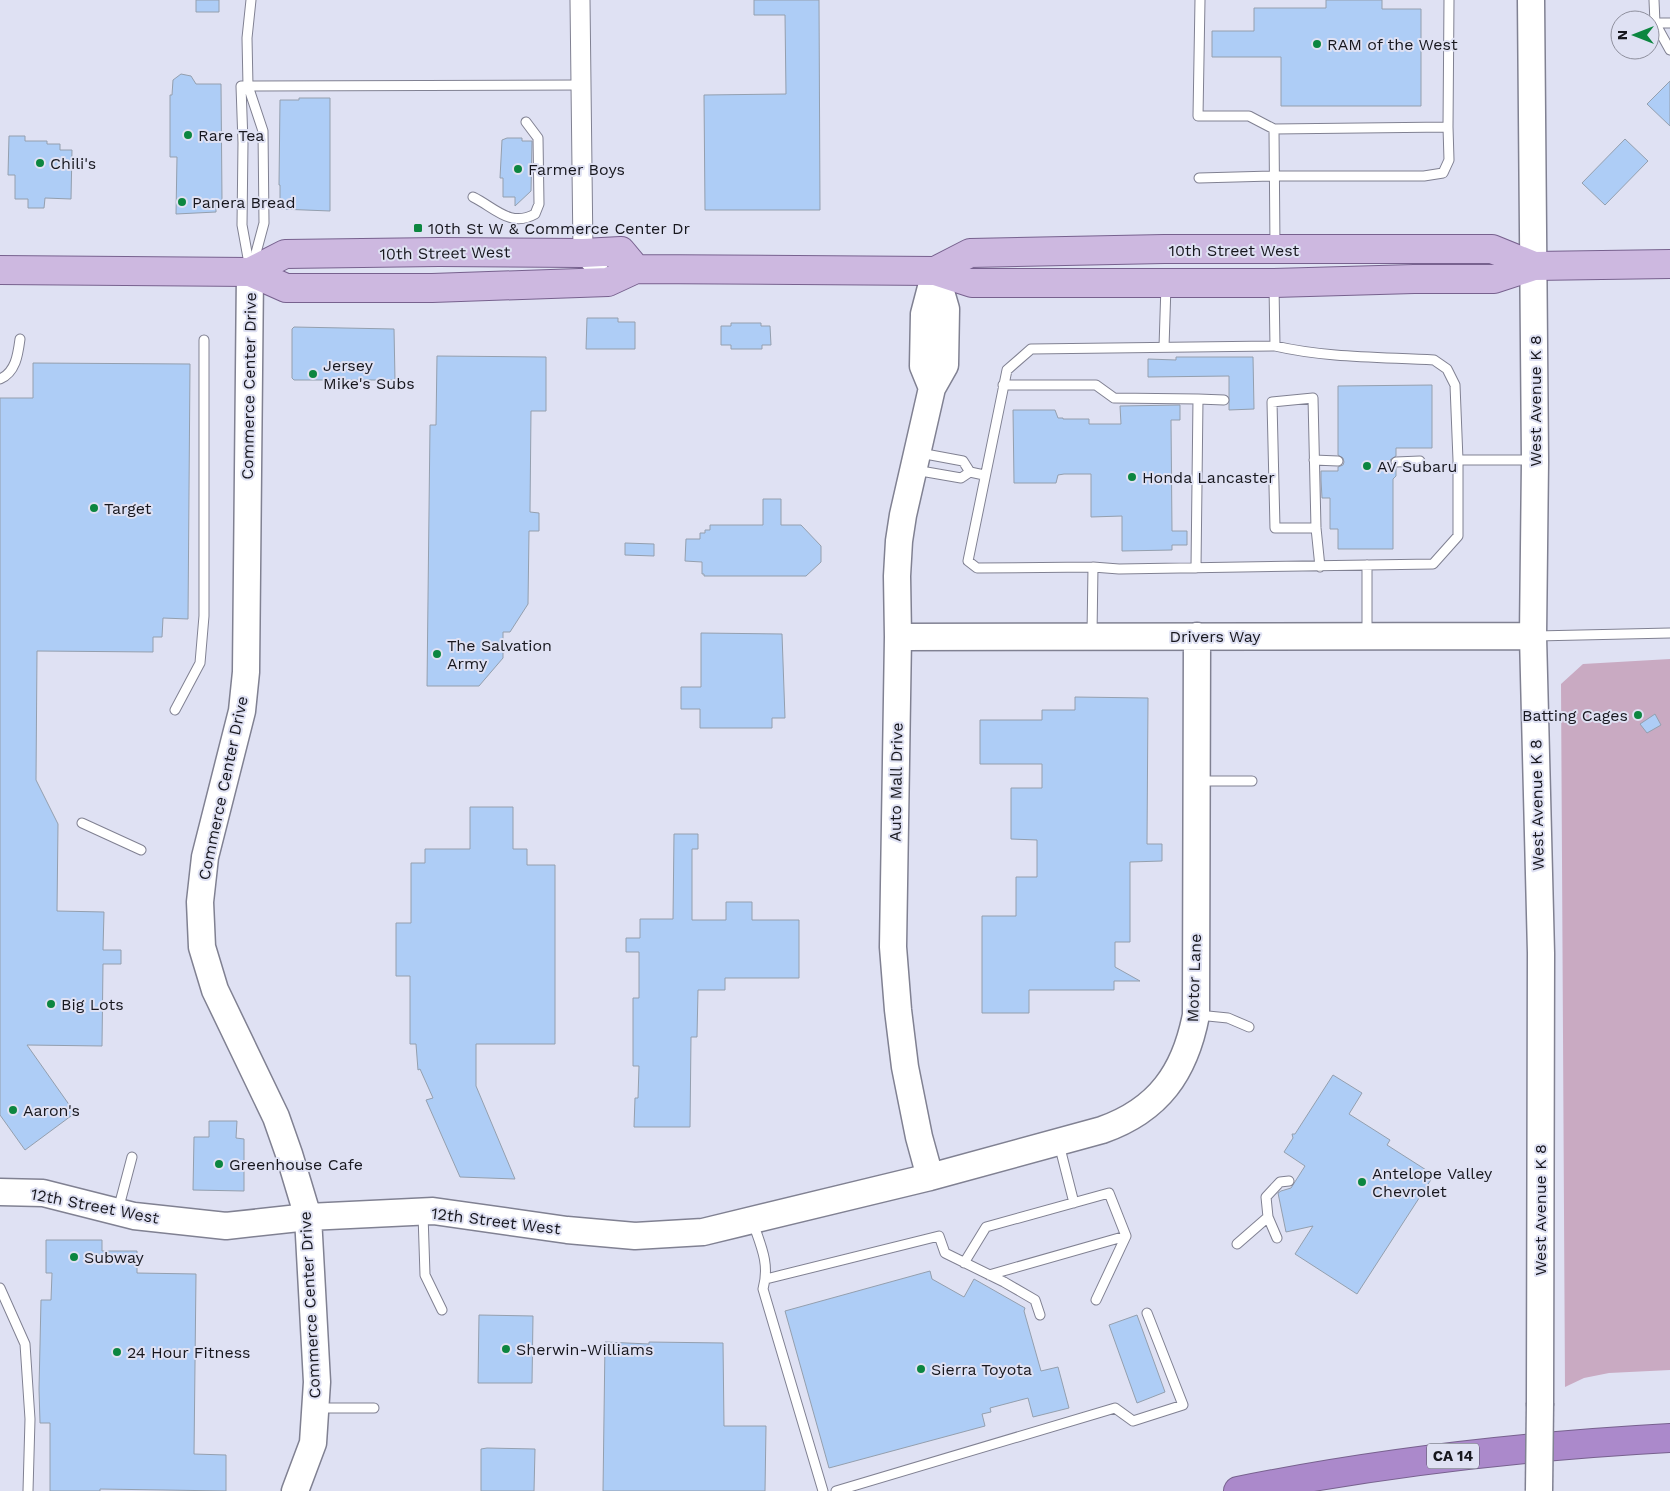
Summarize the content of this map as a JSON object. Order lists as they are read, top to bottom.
{
  "streets": {
    "highway": ["CA 14"],
    "main road": ["10th Street West"],
    "street": [
      "Commerce Center Drive",
      "West Avenue K 8",
      "Drivers Way",
      "Auto Mall Drive",
      "Motor Lane",
      "12th Street West"
    ]
  },
  "crossings": [
    ["10th Street West", "Commerce Center Drive"],
    ["10th Street West", "West Avenue K 8"],
    ["10th Street West", "Auto Mall Drive"],
    ["Commerce Center Drive", "12th Street West"],
    ["West Avenue K 8", "Drivers Way"],
    ["Drivers Way", "Auto Mall Drive"],
    ["Drivers Way", "Motor Lane"],
    ["Auto Mall Drive", "Motor Lane"],
    ["Auto Mall Drive", "12th Street West"],
    ["Motor Lane", "12th Street West"]
  ],
  "places": {
    "other": [
      "RAM of the West",
      "Rare Tea",
      "Chili's",
      "Farmer Boys",
      "Panera Bread",
      "Jersey Mike's Subs",
      "AV Subaru",
      "Honda Lancaster",
      "Target",
      "The Salvation Army",
      "Batting Cages",
      "Big Lots",
      "Aaron's",
      "Greenhouse Cafe",
      "Antelope Valley Chevrolet",
      "Subway",
      "Sherwin-Williams",
      "24 Hour Fitness",
      "Sierra Toyota"
    ],
    "transit": ["10th St W & Commerce Center Dr"]
  },
  "north": "left"
}
